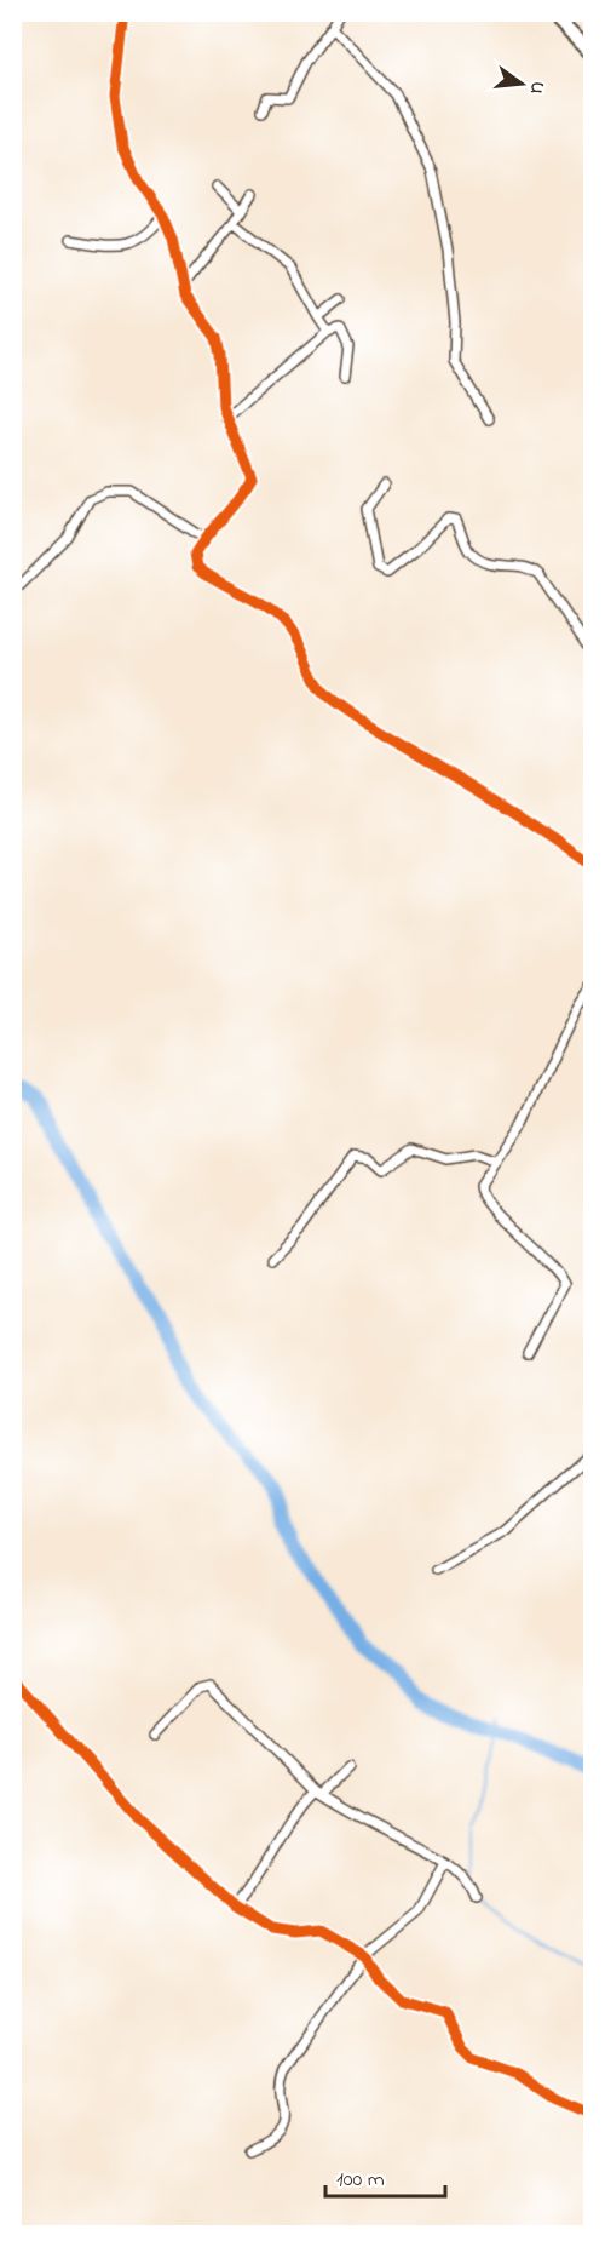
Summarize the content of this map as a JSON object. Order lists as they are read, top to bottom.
{
  "scale_bar": "100 m",
  "north": "right"
}
